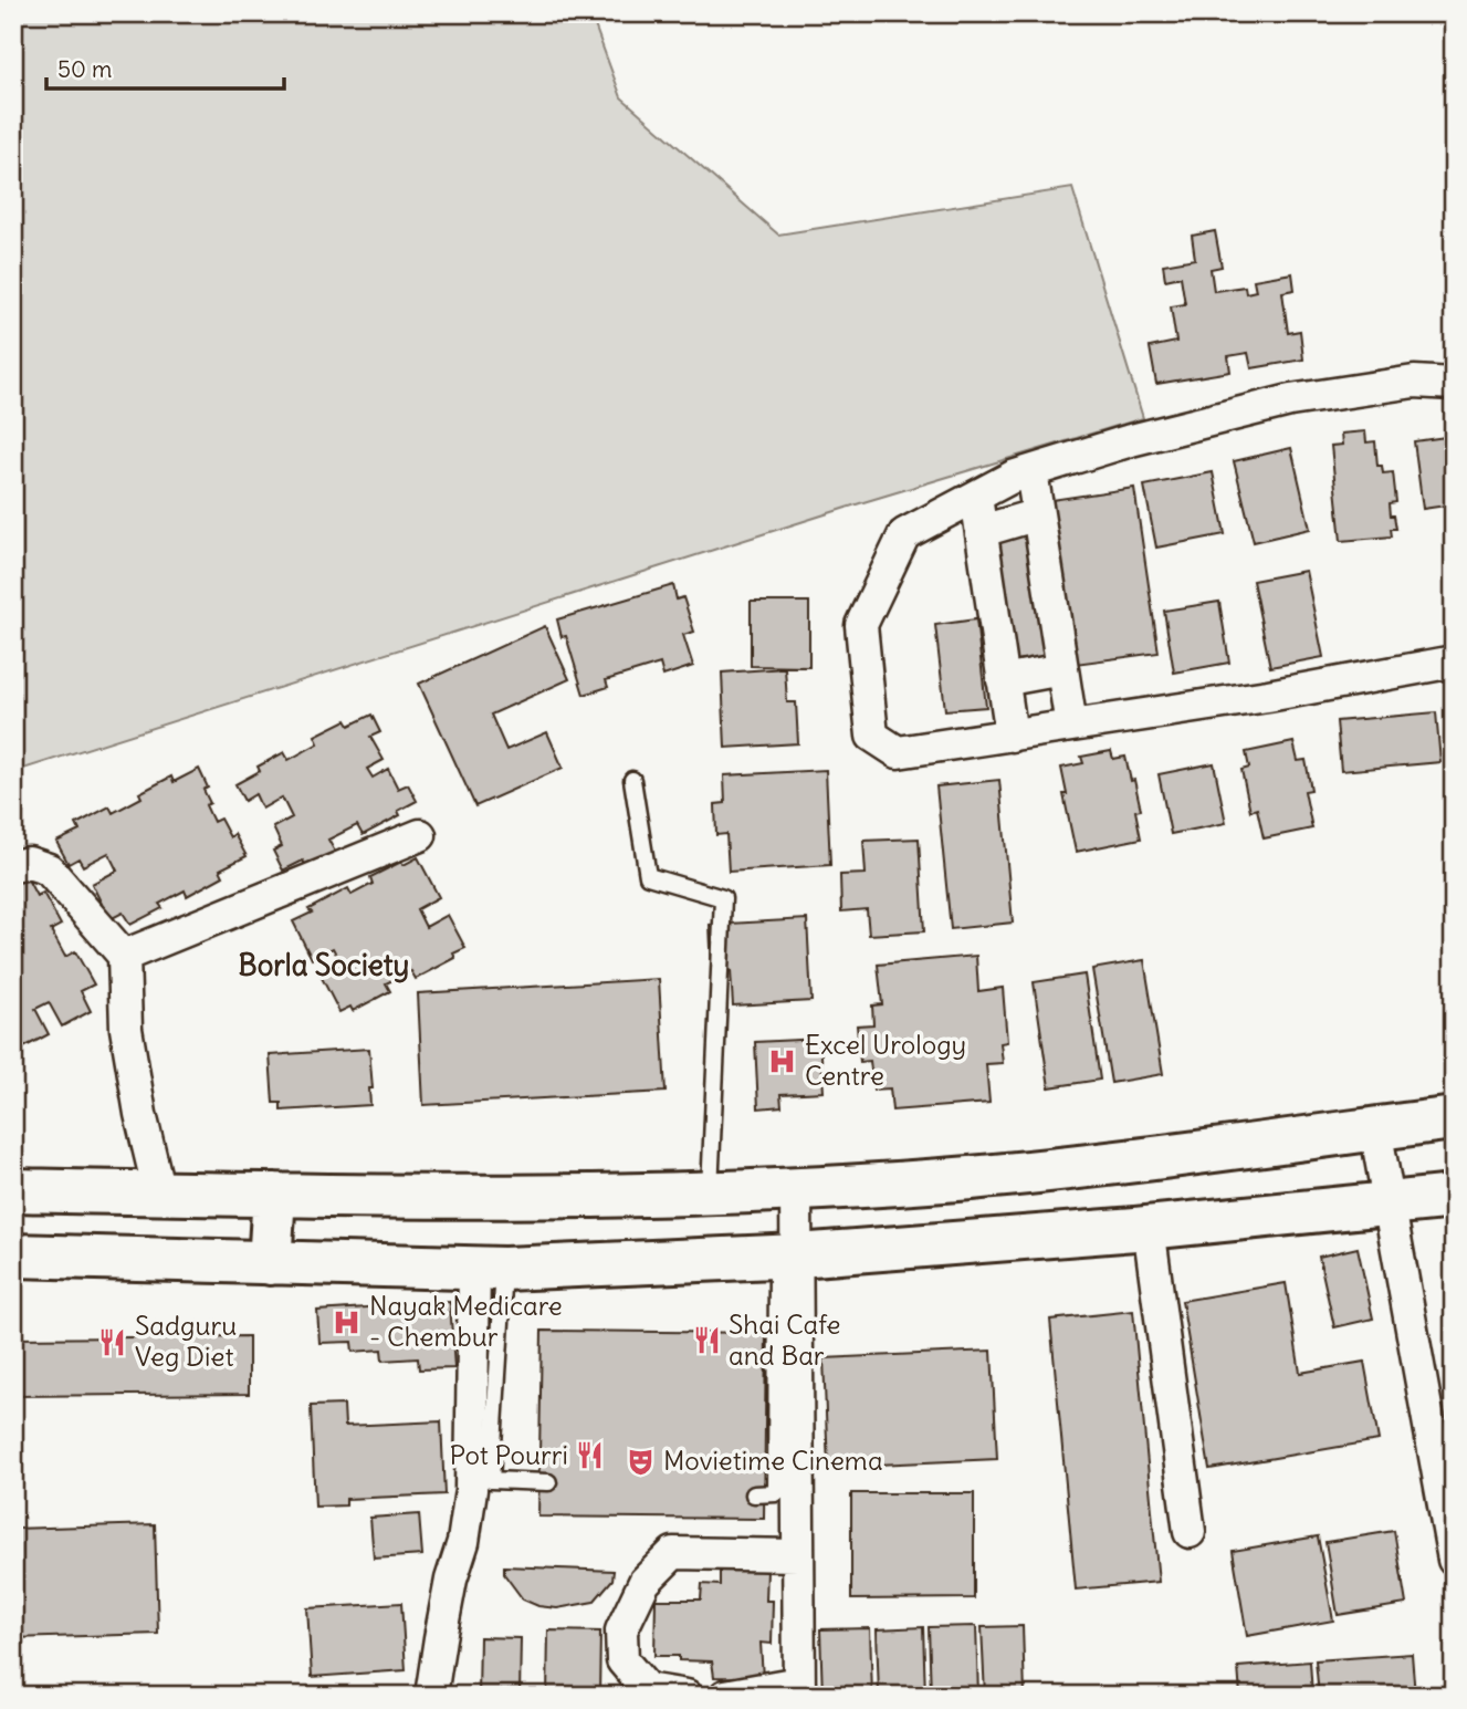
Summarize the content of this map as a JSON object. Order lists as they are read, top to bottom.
{
  "districts": ["Borla Society"],
  "places": {
    "hospital": ["Excel Urology Centre", "Nayak Medicare - Chembur"],
    "restaurant": ["Shai Cafe and Bar", "Sadguru Veg Diet", "Pot Pourri"],
    "theatre": ["Movietime Cinema"]
  },
  "scale_bar": "50 m"
}
